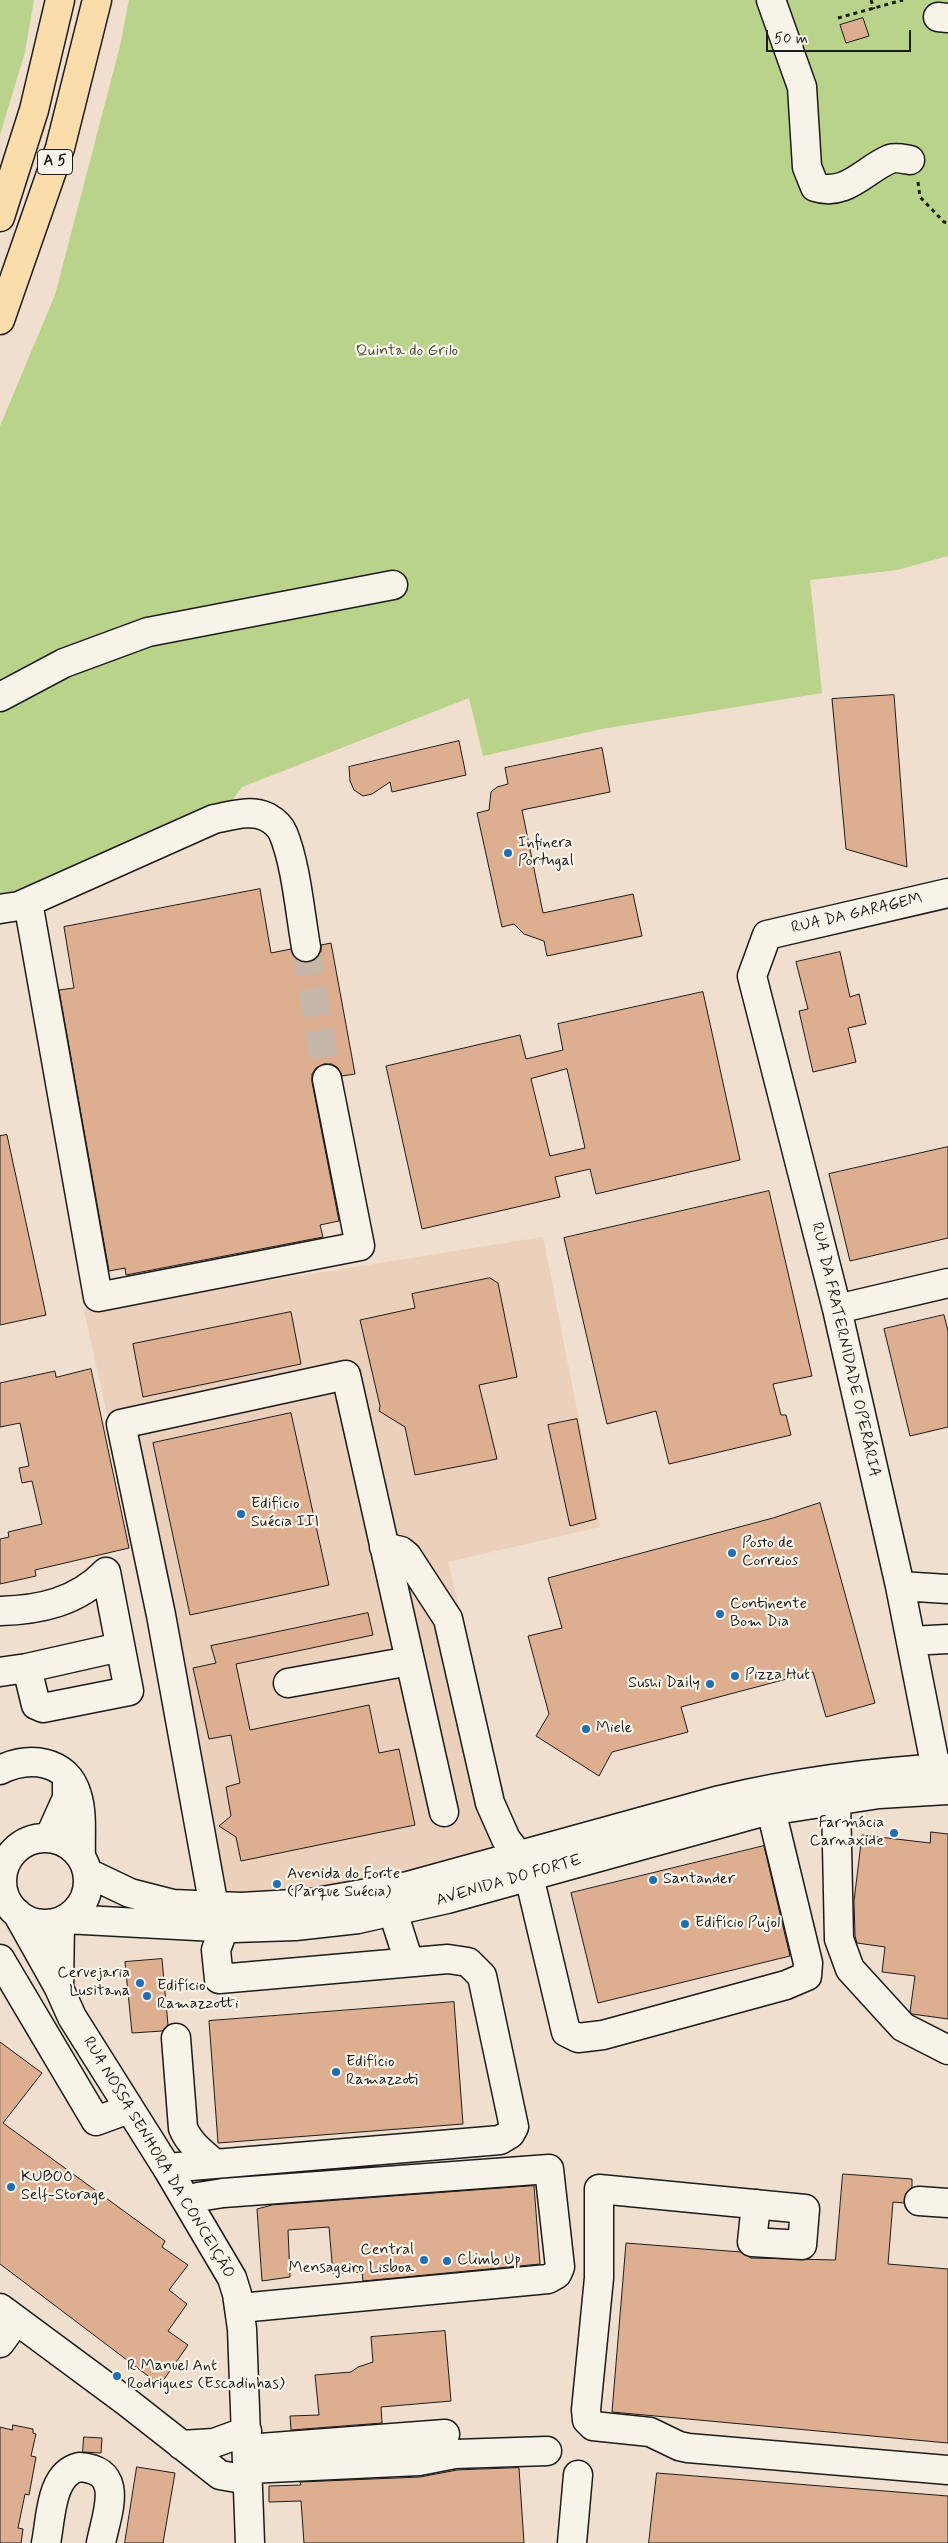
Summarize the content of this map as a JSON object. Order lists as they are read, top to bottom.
{
  "streets": {
    "highway": ["A 5"],
    "street": [
      "RUA DA GARAGEM",
      "RUA DA FRATERNIDADE OPERÁRIA",
      "AVENIDA DO FORTE",
      "RUA NOSSA SENHORA DA CONCEIÇÃO"
    ]
  },
  "crossings": [
    ["RUA DA GARAGEM", "RUA DA FRATERNIDADE OPERÁRIA"],
    ["RUA DA FRATERNIDADE OPERÁRIA", "AVENIDA DO FORTE"],
    ["AVENIDA DO FORTE", "RUA NOSSA SENHORA DA CONCEIÇÃO"]
  ],
  "parks": ["Quinta do Grilo"],
  "places": [
    "Infinera Portugal",
    "Edifício Suécia III",
    "Posto de Correios",
    "Continente Bom Dia",
    "Pizza Hut",
    "Sushi Daily",
    "Miele",
    "Farmácia Carnaxide",
    "Santander",
    "Avenida do Forte (Parque Suécia)",
    "Edifício Pujol",
    "Cervejaria Lusitana",
    "Edifício Ramazzotti",
    "Edifício Ramazzoti",
    "KUBOO Self-Storage",
    "Central Mensageiro Lisboa",
    "Climb Up",
    "R Manuel Ant Rodrigues (Escadinhas)"
  ],
  "scale_bar": "50 m"
}
